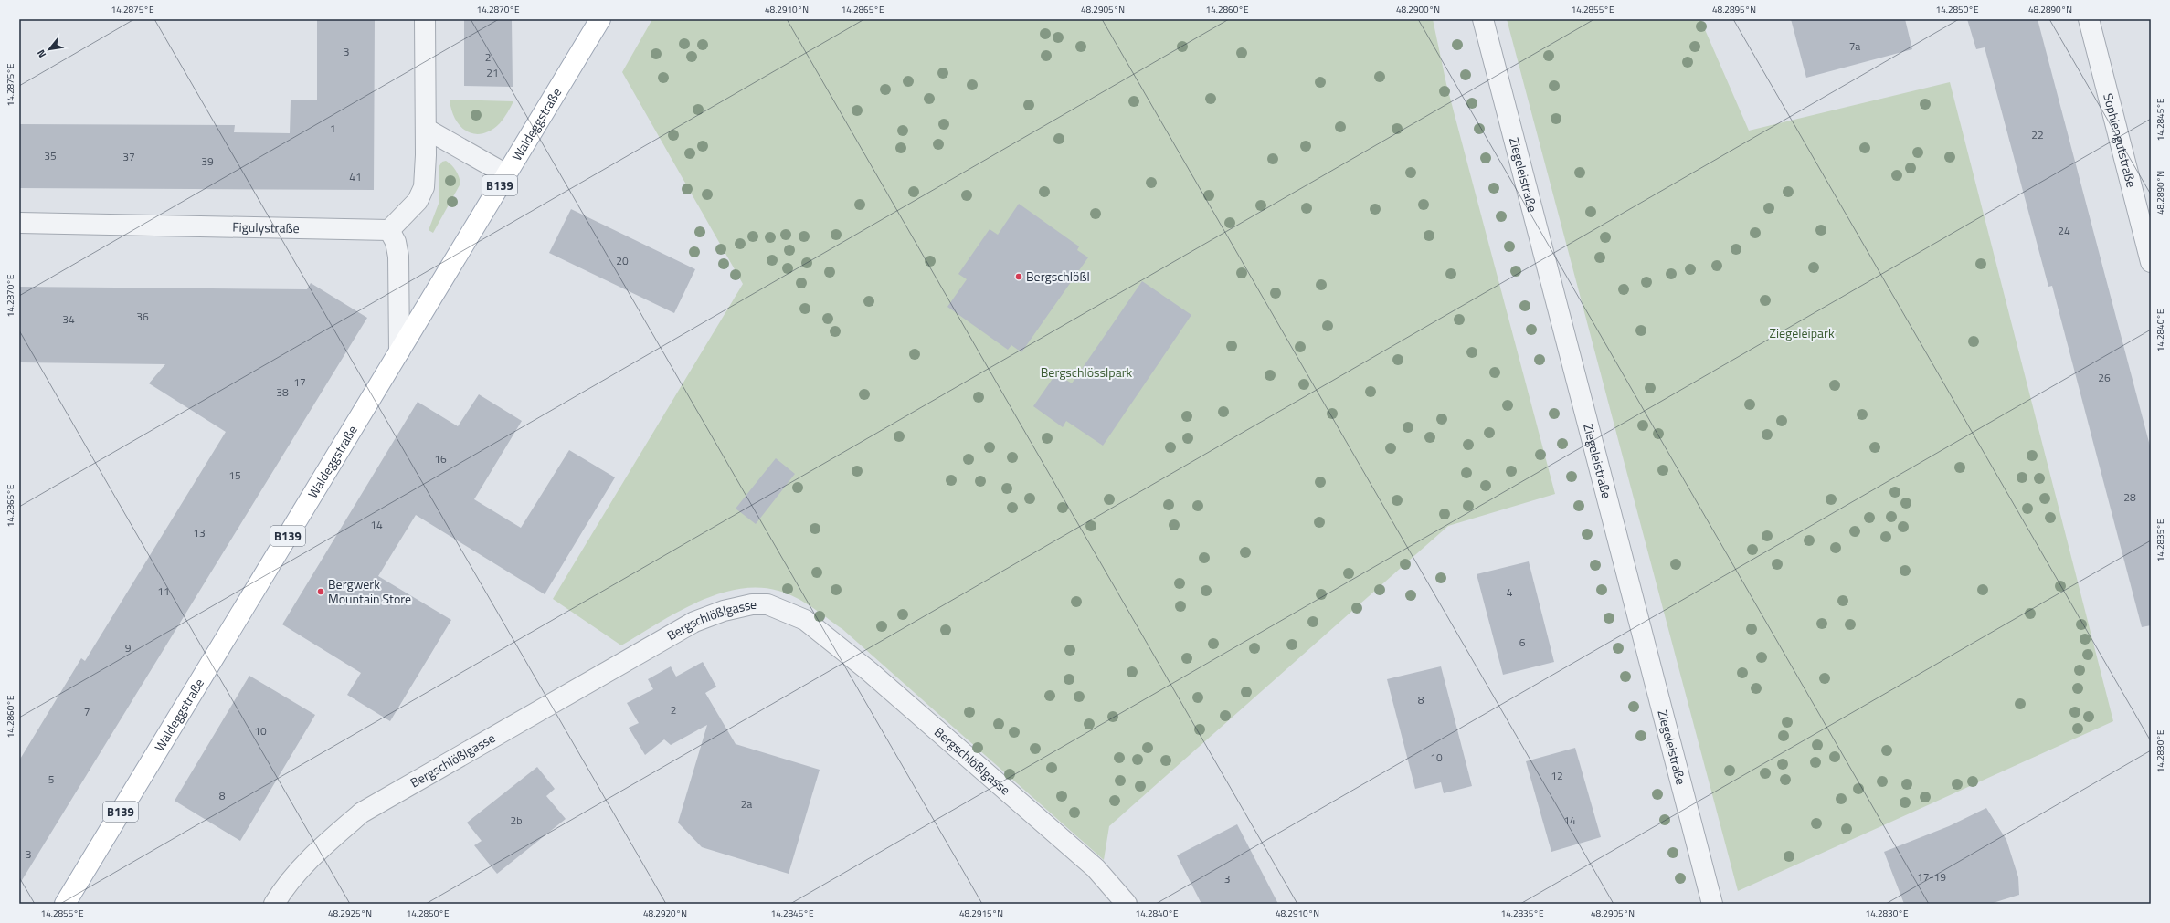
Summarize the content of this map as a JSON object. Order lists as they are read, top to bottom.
{
  "streets": {
    "main road": ["Waldeggstraße", "B139"],
    "street": [
      "Sophiengutstraße",
      "Ziegeleistraße",
      "Figulystraße",
      "Bergschlößlgasse"
    ]
  },
  "parks": ["Ziegeleipark", "Bergschlösslpark"],
  "places": ["Bergschlößl", "Bergwerk Mountain Store"],
  "house_numbers": [
    "7a",
    "3",
    "2",
    "21",
    "1",
    "22",
    "35",
    "37",
    "39",
    "41",
    "24",
    "20",
    "36",
    "34",
    "26",
    "17",
    "38",
    "16",
    "15",
    "28",
    "14",
    "13",
    "11",
    "4",
    "6",
    "9",
    "8",
    "2",
    "7",
    "10",
    "10",
    "12",
    "5",
    "8",
    "2a",
    "2b",
    "14",
    "3",
    "17-19",
    "3"
  ],
  "north": "bottom left",
  "coordinates": [
    "14.2875°E",
    "14.2870°E",
    "48.2910°N",
    "14.2865°E",
    "48.2905°N",
    "14.2860°E",
    "48.2900°N",
    "14.2855°E",
    "48.2895°N",
    "14.2850°E",
    "48.2890°N",
    "14.2845°E",
    "14.2840°E",
    "14.2835°E",
    "14.2830°E",
    "48.2925°N",
    "48.2920°N",
    "48.2915°N"
  ]
}
